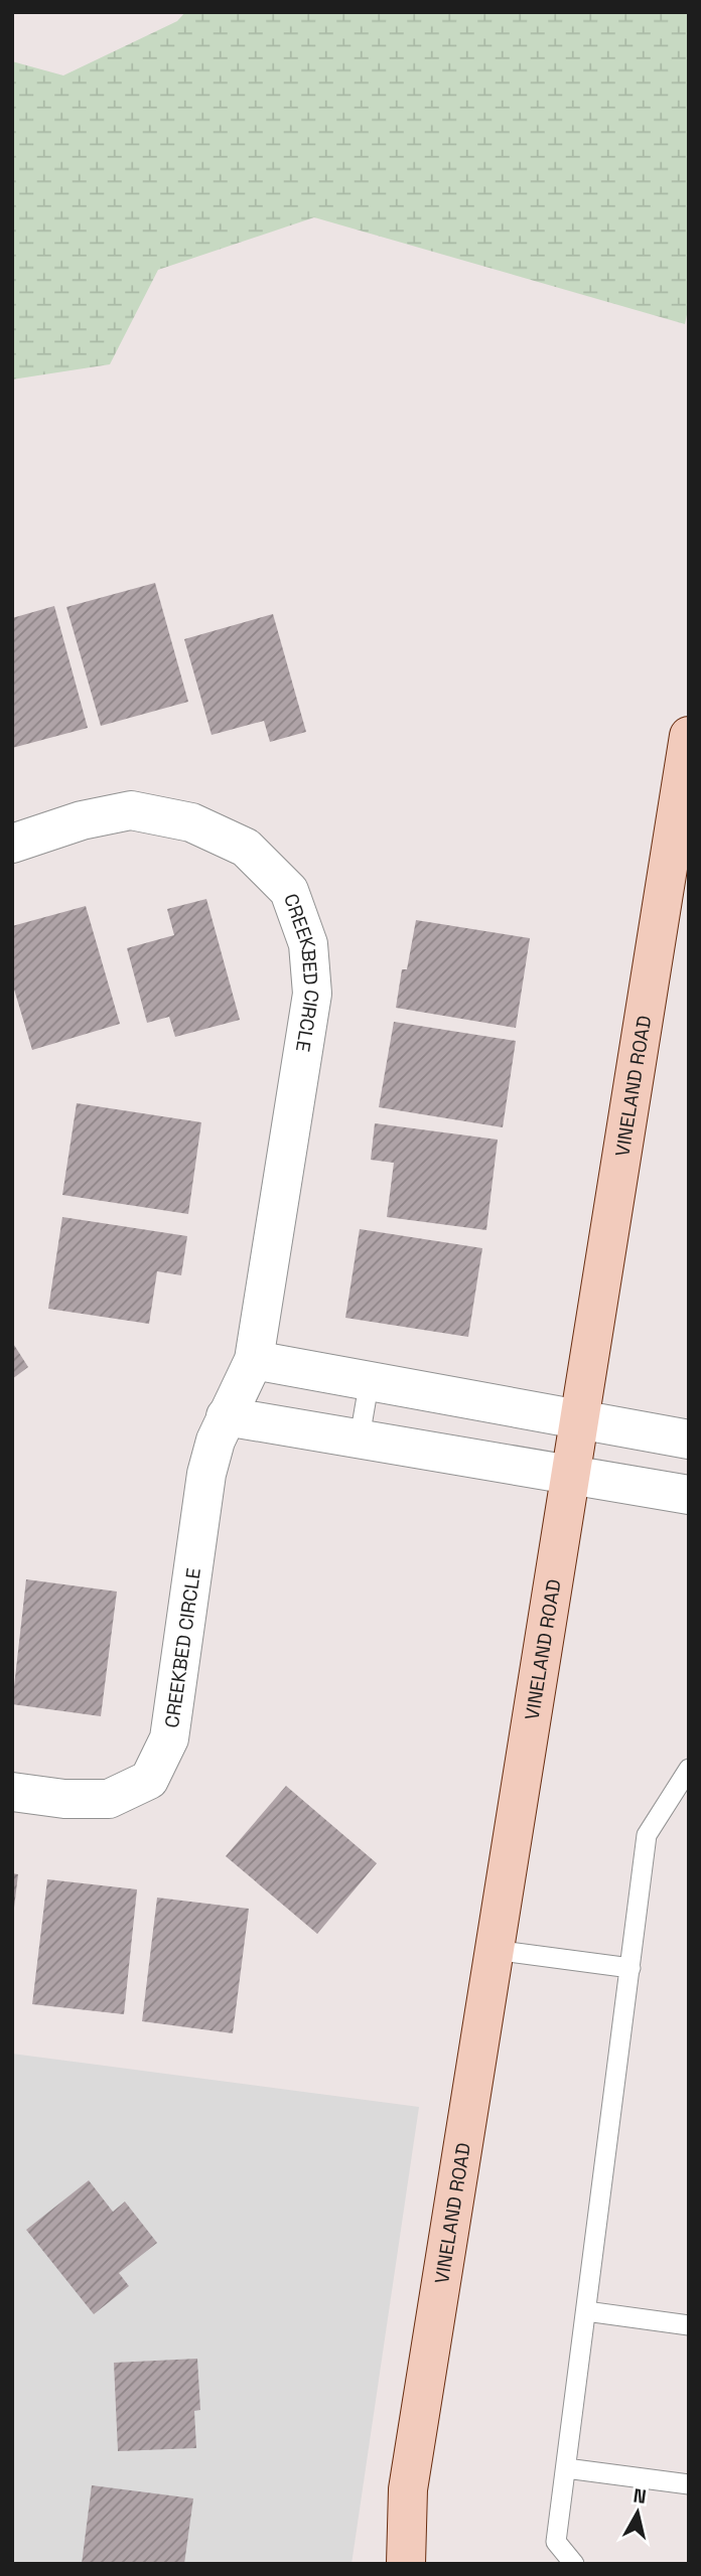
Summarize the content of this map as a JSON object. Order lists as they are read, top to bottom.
{
  "streets": {
    "main road": ["VINELAND ROAD"],
    "street": ["CREEKBED CIRCLE"]
  },
  "north": "top"
}
